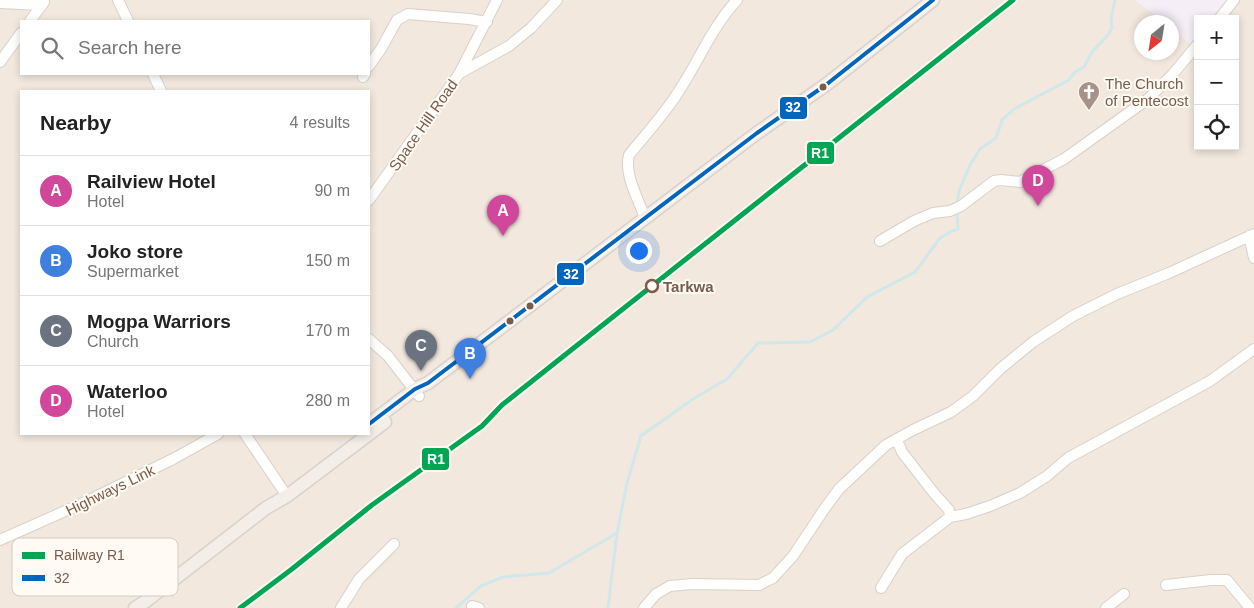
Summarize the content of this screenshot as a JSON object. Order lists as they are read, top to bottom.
{
  "streets": {
    "street": ["Space Hill Road", "Highways Link"]
  },
  "places": {
    "church": ["The Church of Pentecost"],
    "other": ["Tarkwa"]
  },
  "lines": ["rail line R1", "transit line 32"],
  "legend": ["Railway R1", "32"],
  "north": "bottom left",
  "page": {
    "map_buttons": ["+", "−"],
    "search": "Search here",
    "heading": ["Nearby", "4 results"],
    "list": [
      {
        "mark": "A",
        "name": "Railview Hotel",
        "note": "Hotel",
        "value": "90 m"
      },
      {
        "mark": "B",
        "name": "Joko store",
        "note": "Supermarket",
        "value": "150 m"
      },
      {
        "mark": "C",
        "name": "Mogpa Warriors",
        "note": "Church",
        "value": "170 m"
      },
      {
        "mark": "D",
        "name": "Waterloo",
        "note": "Hotel",
        "value": "280 m"
      }
    ],
    "pins": [
      "D",
      "A",
      "C",
      "B"
    ]
  }
}
